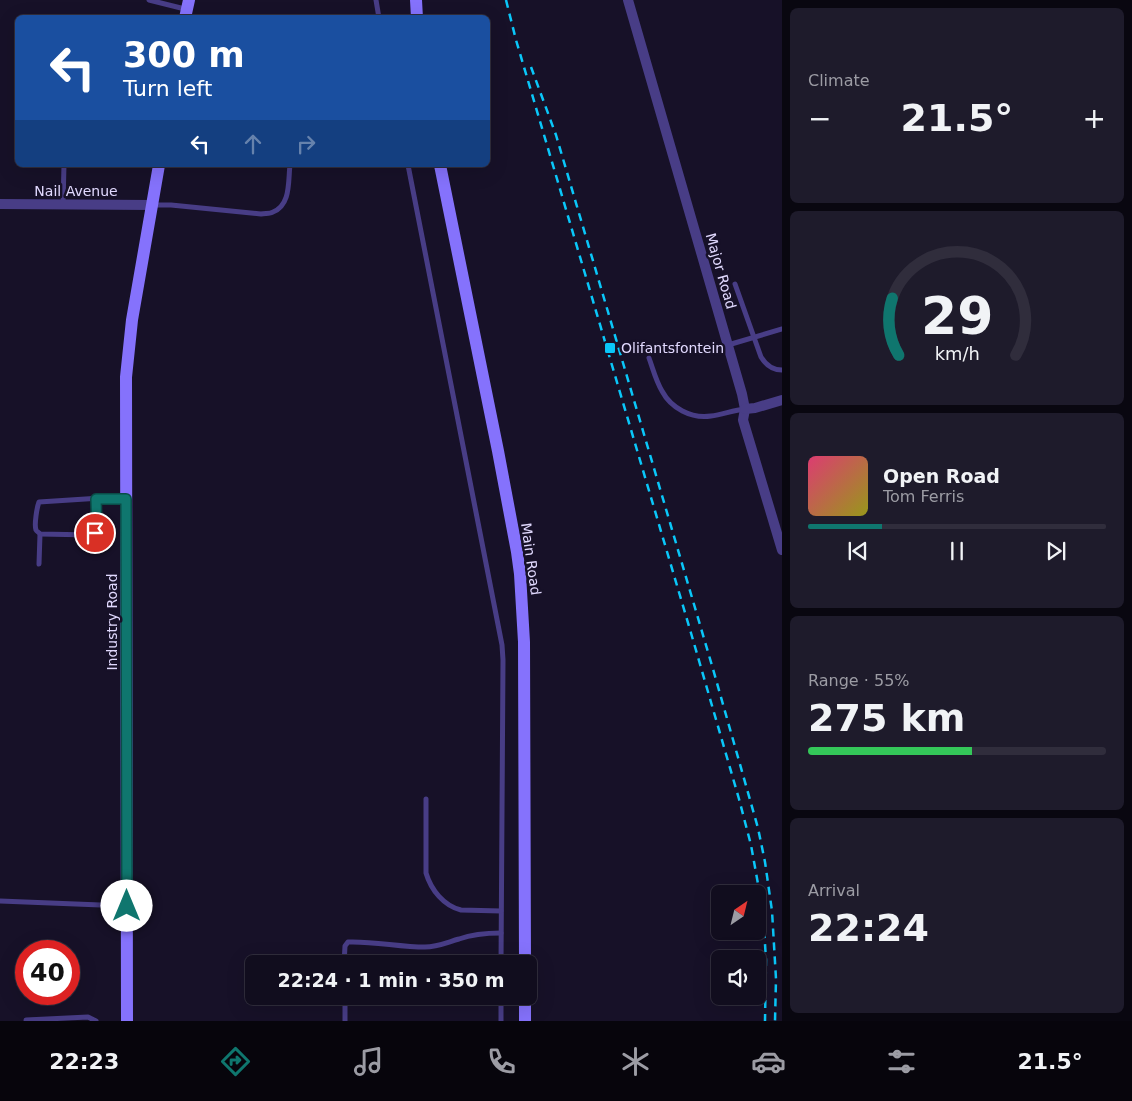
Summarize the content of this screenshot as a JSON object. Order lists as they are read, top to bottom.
{
  "streets": {
    "street": [
      "Nail Avenue",
      "Major Road",
      "Main Road",
      "Industry Road"
    ]
  },
  "crossings": [
    ["Nail Avenue", "Industry Road"]
  ],
  "places": {
    "transit": ["Olifantsfontein"]
  },
  "north": "top right",
  "page": {
    "tile": [
      "Climate",
      ["Range · 55%", "275 km"],
      ["Arrival", "22:24"]
    ],
    "turn": ["300 m", "Turn left"],
    "heat": ["−", "21.5°", "+"],
    "song": ["Open Road", "Tom Ferris"],
    "limit": "40",
    "trip": "22:24 · 1 min · 350 m",
    "tabs": ["22:23", "21.5°"],
    "gauge": ["29", "km/h"]
  }
}
